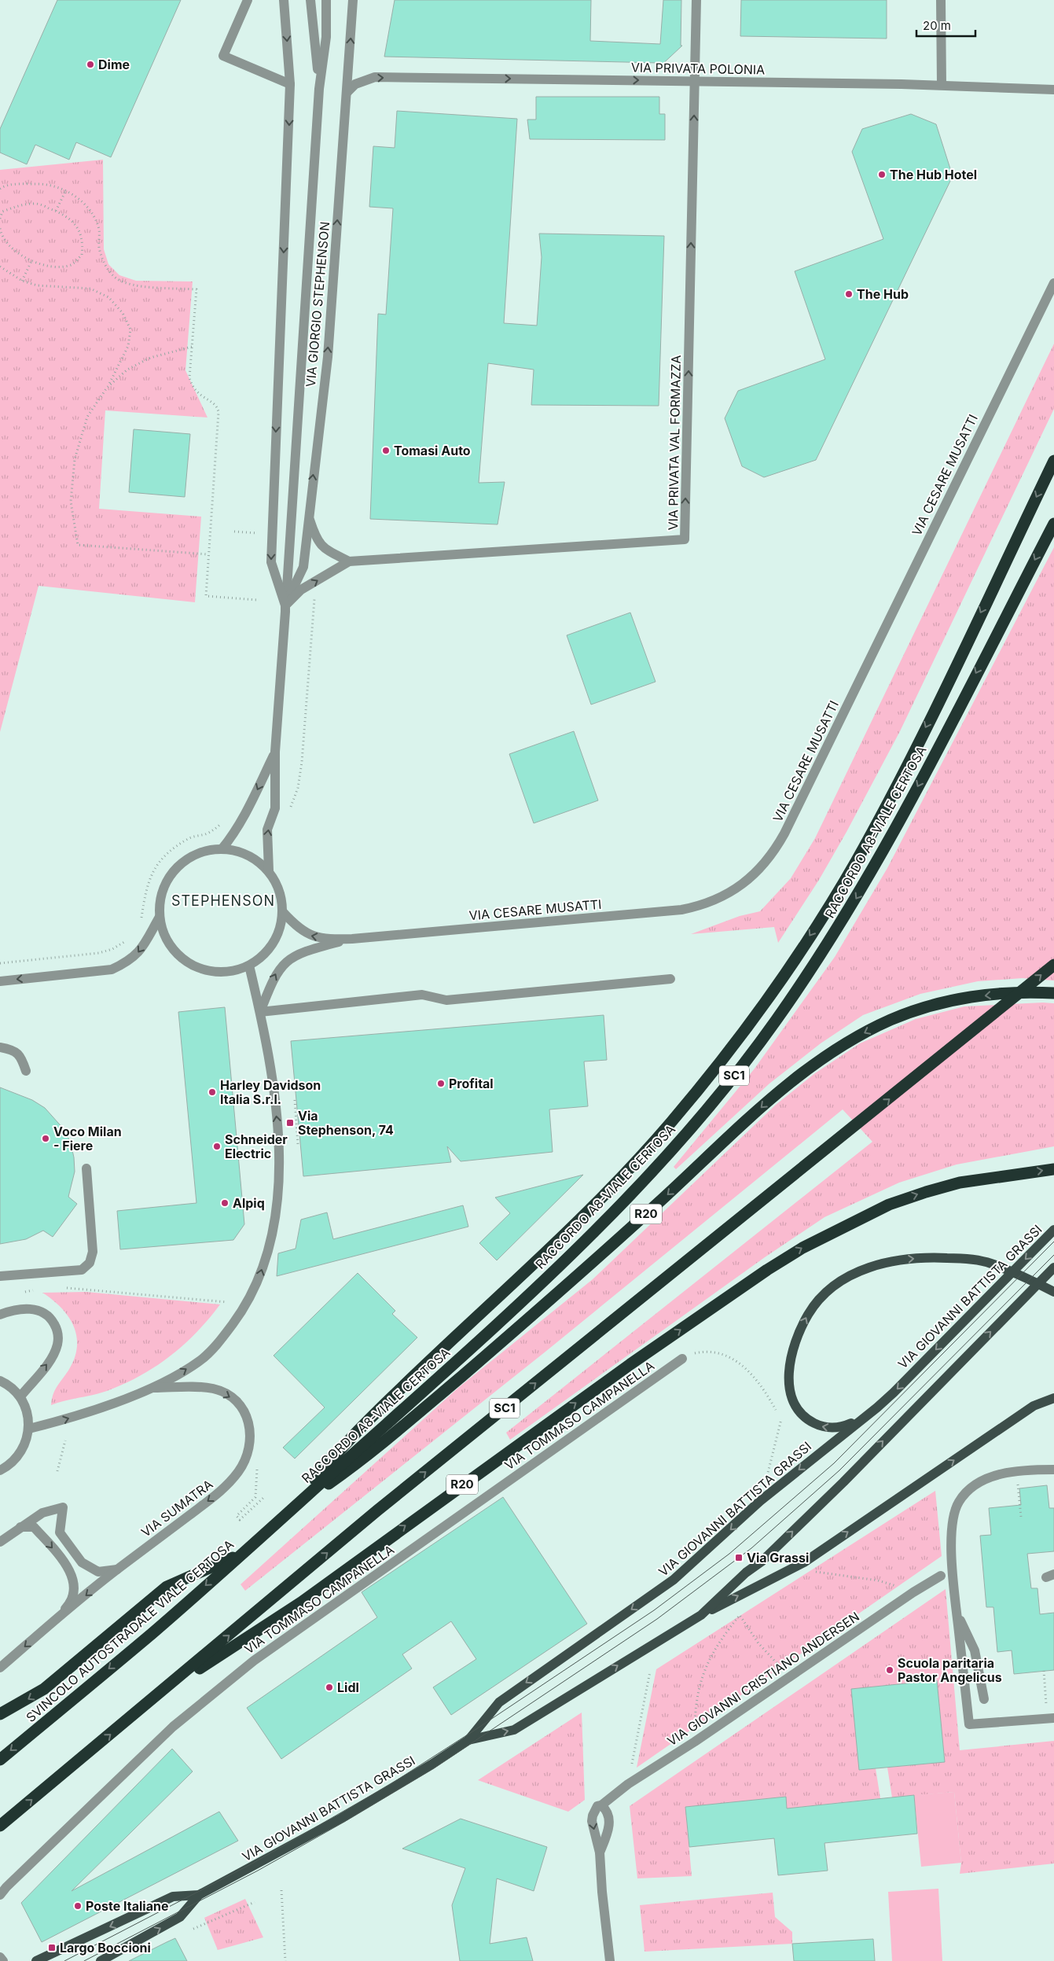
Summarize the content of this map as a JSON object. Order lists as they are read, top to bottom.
{
  "streets": {
    "highway": [
      "RACCORDO A8-VIALE CERTOSA",
      "SC1",
      "R20",
      "SVINCOLO AUTOSTRADALE VIALE CERTOSA"
    ],
    "main road": ["VIA GIOVANNI BATTISTA GRASSI"],
    "street": [
      "VIA PRIVATA POLONIA",
      "VIA GIORGIO STEPHENSON",
      "VIA PRIVATA VAL FORMAZZA",
      "VIA CESARE MUSATTI",
      "VIA TOMMASO CAMPANELLA",
      "VIA SUMATRA",
      "VIA GIOVANNI CRISTIANO ANDERSEN"
    ]
  },
  "crossings": [
    ["VIA PRIVATA POLONIA", "VIA GIORGIO STEPHENSON"],
    ["VIA PRIVATA POLONIA", "VIA PRIVATA VAL FORMAZZA"],
    ["VIA GIORGIO STEPHENSON", "VIA PRIVATA VAL FORMAZZA"],
    ["VIA GIORGIO STEPHENSON", "VIA CESARE MUSATTI"],
    ["RACCORDO A8-VIALE CERTOSA", "R20"],
    ["RACCORDO A8-VIALE CERTOSA", "SVINCOLO AUTOSTRADALE VIALE CERTOSA"],
    ["SC1", "R20"],
    ["R20", "SVINCOLO AUTOSTRADALE VIALE CERTOSA"]
  ],
  "one_way": ["VIA PRIVATA POLONIA"],
  "districts": ["STEPHENSON"],
  "places": {
    "other": [
      "Dime",
      "The Hub Hotel",
      "The Hub",
      "Tomasi Auto",
      "Profital",
      "Harley Davidson Italia S.r.l.",
      "Voco Milan - Fiere",
      "Schneider Electric",
      "Alpiq",
      "Scuola paritaria Pastor Angelicus",
      "Lidl",
      "Poste Italiane"
    ],
    "transit": ["Via Stephenson, 74", "Via Grassi", "Largo Boccioni"]
  },
  "scale_bar": "20 m"
}
